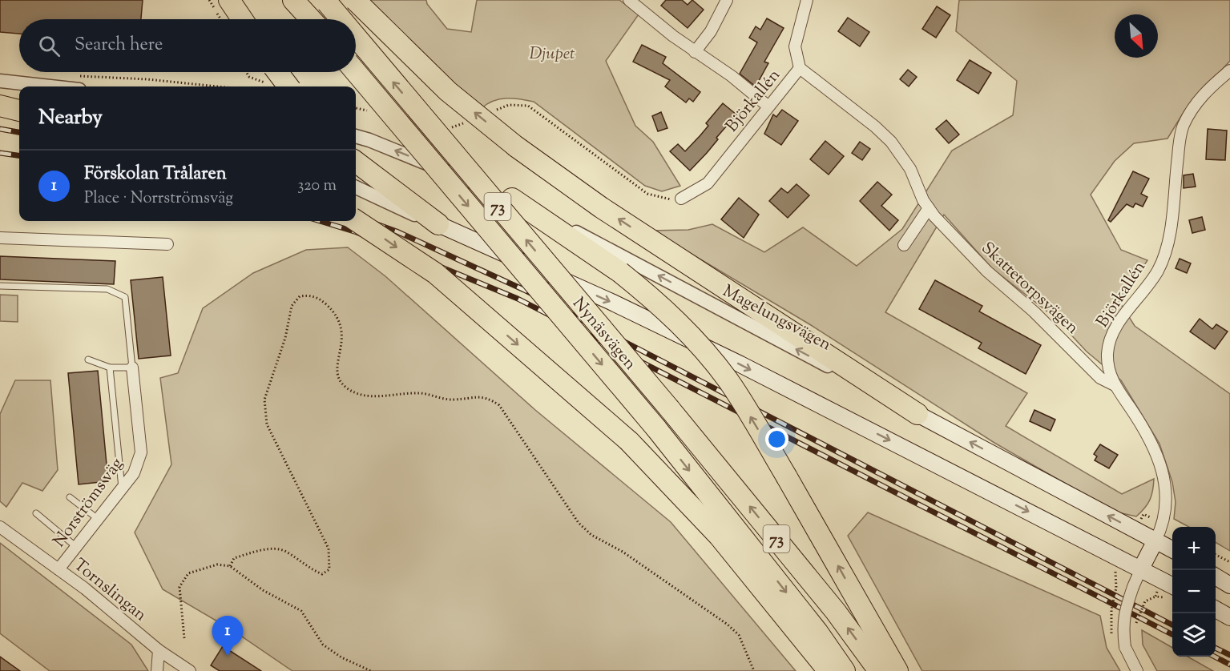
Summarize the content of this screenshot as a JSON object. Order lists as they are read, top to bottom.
{
  "streets": {
    "highway": ["73", "Nynäsvägen"],
    "main road": ["Magelungsvägen"],
    "street": [
      "Björkallén",
      "Skattetorpsvägen",
      "Norströms väg",
      "Tornslingan"
    ]
  },
  "crossings": [
    ["Björkallén", "Skattetorpsvägen"],
    ["Björkallén", "Magelungsvägen"],
    ["Norströms väg", "Tornslingan"]
  ],
  "one_way": ["Magelungsvägen"],
  "parks": ["Djupet"],
  "north": "bottom right",
  "page": {
    "search": "Search here",
    "heading": "Nearby",
    "list": [
      {
        "mark": "1",
        "name": "Förskolan Trålaren",
        "note": "Place · Norrströmsväg",
        "value": "320 m"
      }
    ],
    "map_buttons": ["+", "−"],
    "pins": "1"
  }
}
